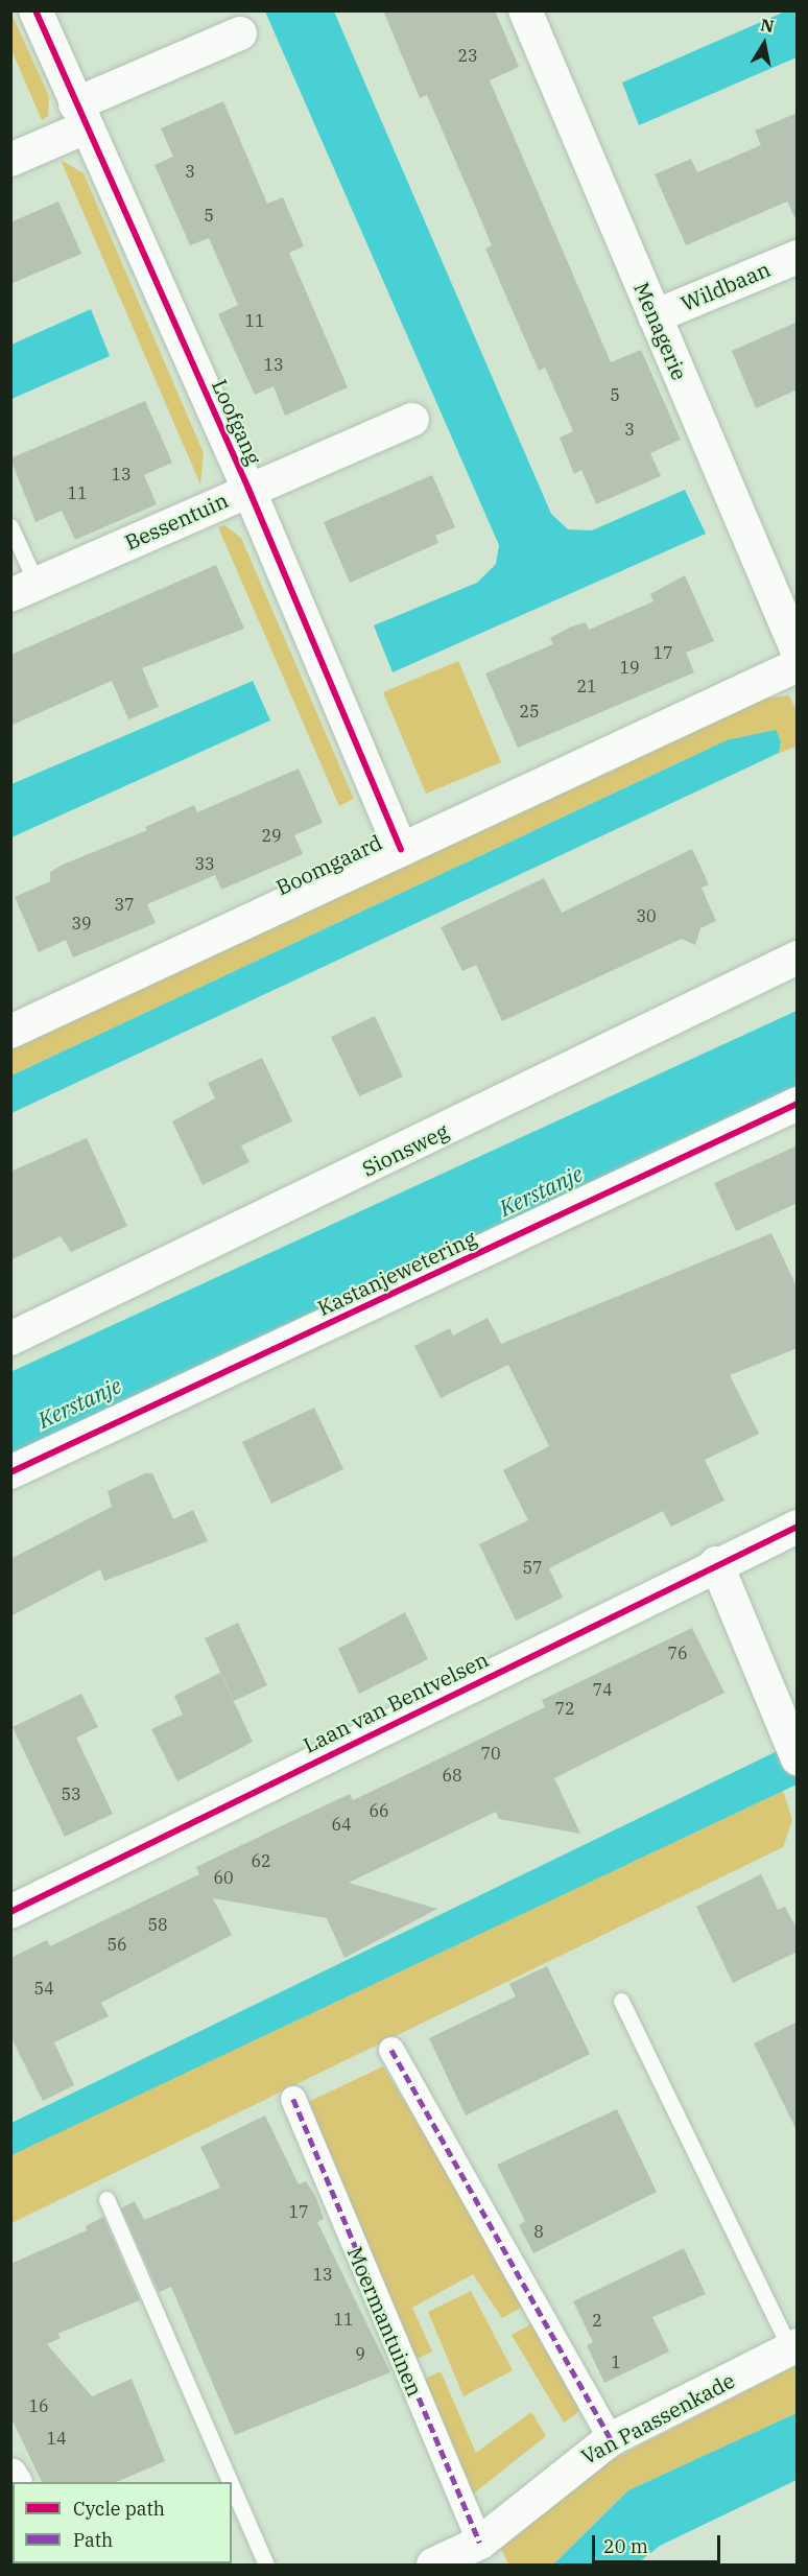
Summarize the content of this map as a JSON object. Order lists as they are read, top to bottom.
{
  "streets": {
    "street": [
      "Wildbaan",
      "Menagerie",
      "Loofgang",
      "Bessentuin",
      "Boomgaard",
      "Sionsweg",
      "Kastanjewetering",
      "Laan van Bentvelsen",
      "Moermantuinen",
      "Van Paassenkade"
    ]
  },
  "crossings": [
    ["Wildbaan", "Menagerie"],
    ["Loofgang", "Bessentuin"],
    ["Loofgang", "Boomgaard"],
    ["Moermantuinen", "Van Paassenkade"]
  ],
  "water": ["Kerstanje"],
  "house_numbers": [
    "23",
    "3",
    "5",
    "11",
    "13",
    "5",
    "3",
    "13",
    "11",
    "17",
    "19",
    "21",
    "25",
    "29",
    "33",
    "37",
    "30",
    "39",
    "57",
    "76",
    "74",
    "72",
    "70",
    "68",
    "53",
    "66",
    "64",
    "62",
    "60",
    "58",
    "56",
    "54",
    "17",
    "8",
    "13",
    "11",
    "2",
    "9",
    "1",
    "16",
    "14"
  ],
  "legend": ["Cycle path", "Path"],
  "scale_bar": "20 m",
  "north": "top"
}
